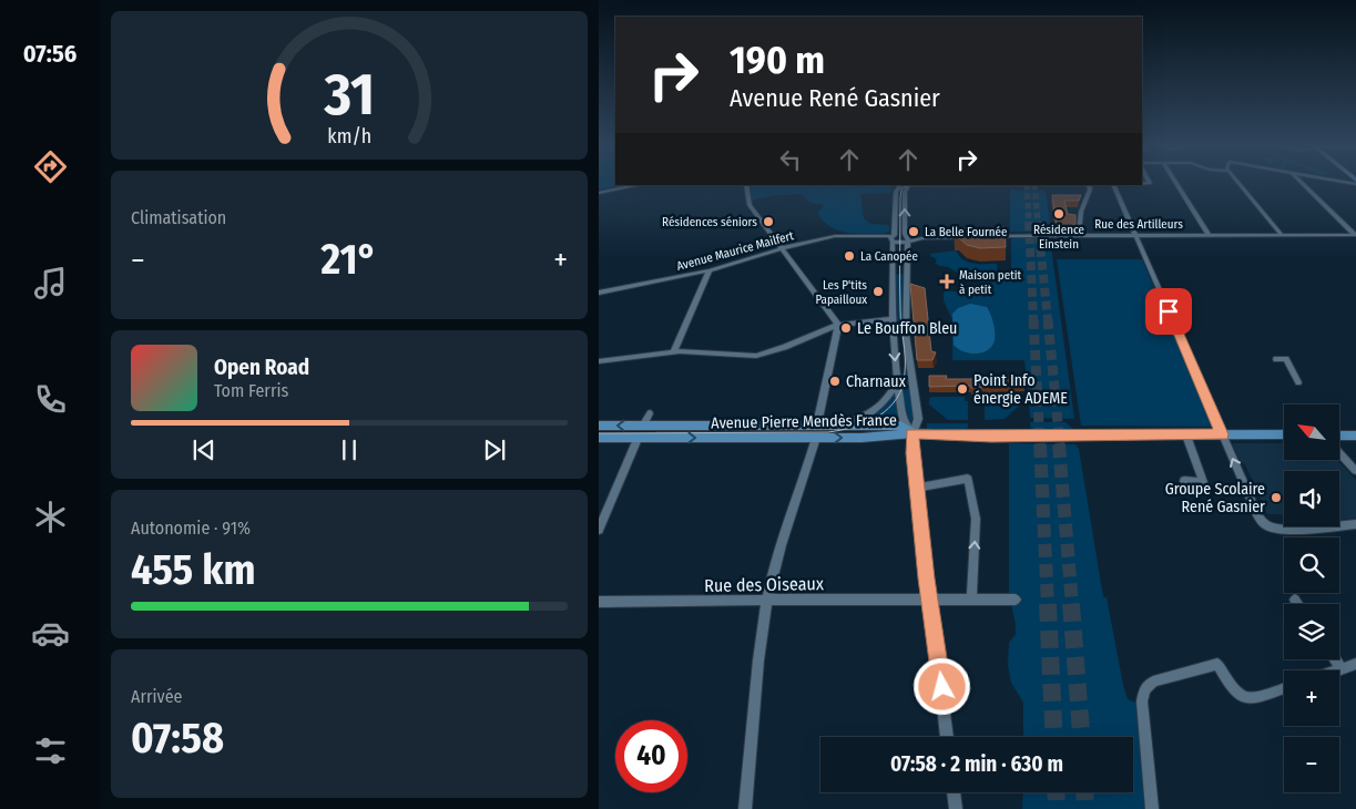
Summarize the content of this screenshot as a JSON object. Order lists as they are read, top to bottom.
{
  "streets": {
    "main road": ["Avenue Pierre Mendès France"],
    "street": ["Rue des Artilleurs", "Avenue Maurice Mailfert", "Rue des Oiseaux"]
  },
  "places": {
    "other": [
      "Résidence Einstein",
      "Résidences séniors",
      "La Belle Fournée",
      "La Canopée",
      "Les P'tits Papailloux",
      "Le Bouffon Bleu",
      "Charnaux",
      "Point Info énergie ADEME",
      "Groupe Scolaire René Gasnier"
    ],
    "health": ["Maison petit à petit"]
  },
  "north": "top left",
  "page": {
    "tabs": "07:56",
    "turn": ["190 m", "Avenue René Gasnier"],
    "tile": [
      "Climatisation",
      ["Autonomie · 91%", "455 km"],
      ["Arrivée", "07:58"]
    ],
    "heat": ["−", "21°", "+"],
    "song": ["Open Road", "Tom Ferris"],
    "map_buttons": ["+", "−"],
    "limit": "40",
    "trip": "07:58 · 2 min · 630 m",
    "gauge": ["31", "km/h"]
  }
}
